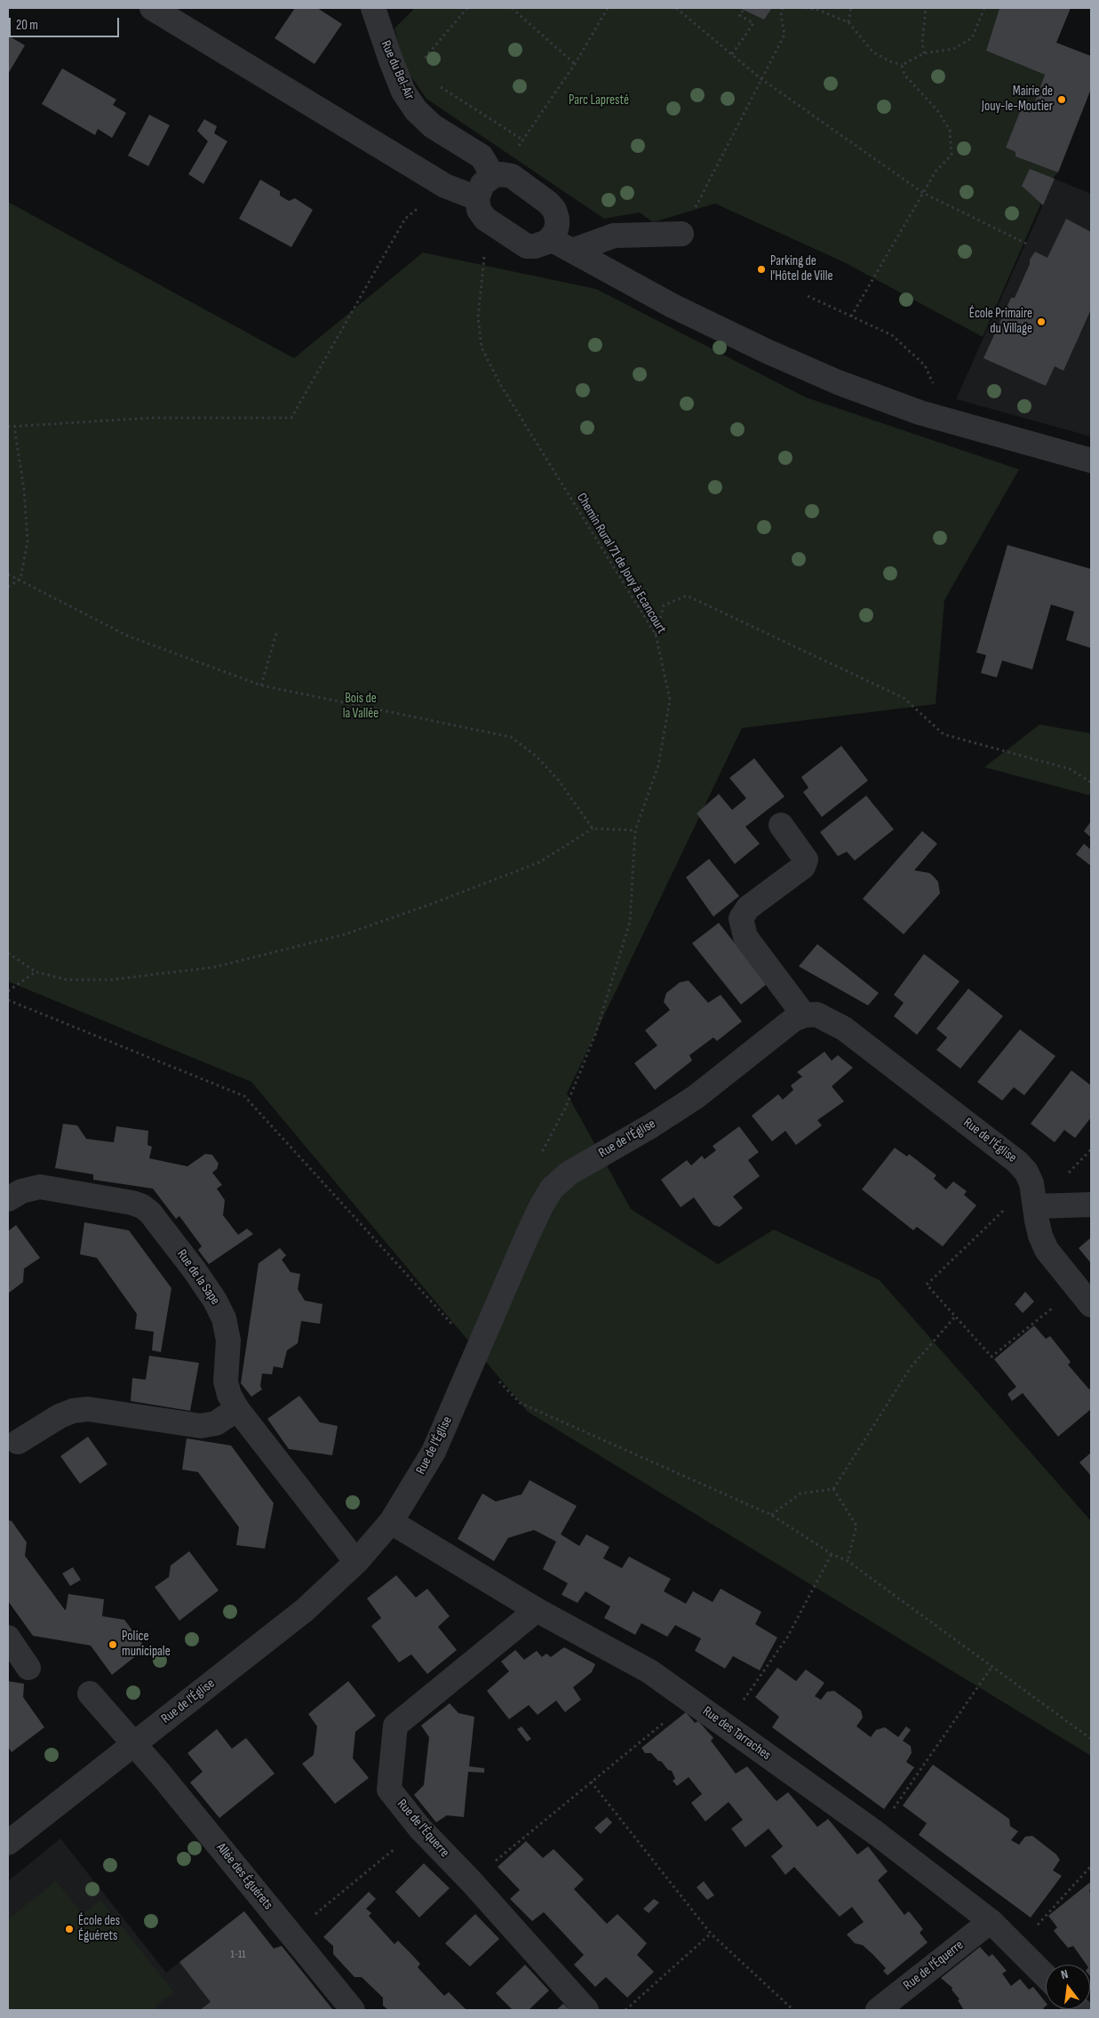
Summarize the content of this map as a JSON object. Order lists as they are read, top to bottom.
{
  "streets": {
    "street": [
      "Rue du Bel-Air",
      "Rue de l'Église",
      "Rue de la Sape",
      "Rue des Tarraches",
      "Rue de l'Équerre",
      "Allée des Éguérets"
    ],
    "path": ["Chemin Rural 71 de Jouy à Ecancourt"]
  },
  "crossings": [
    ["Rue de l'Église", "Rue de la Sape"],
    ["Rue de l'Église", "Rue des Tarraches"],
    ["Rue de l'Église", "Allée des Éguérets"],
    ["Rue des Tarraches", "Rue de l'Équerre"]
  ],
  "parks": ["Parc Lapresté", "Bois de la Vallée"],
  "places": [
    "Mairie de Jouy-le-Moutier",
    "Parking de l'Hôtel de Ville",
    "École Primaire du Village",
    "Police municipale",
    "École des Éguérets"
  ],
  "house_numbers": ["1-11"],
  "scale_bar": "20 m",
  "north": "top"
}
